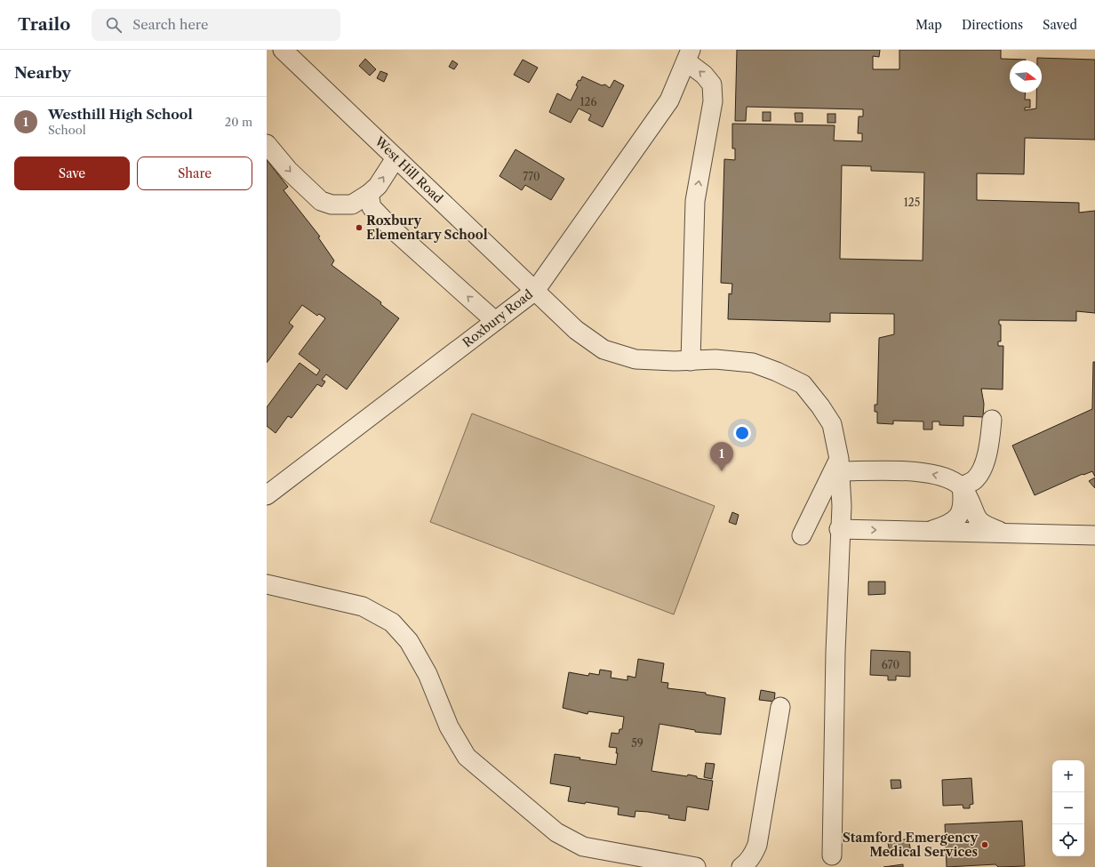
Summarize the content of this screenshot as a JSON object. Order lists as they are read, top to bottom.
{
  "streets": {
    "street": ["West Hill Road", "Roxbury Road"]
  },
  "crossings": [
    ["West Hill Road", "Roxbury Road"]
  ],
  "places": ["Roxbury Elementary School", "Stamford Emergency Medical Services"],
  "house_numbers": [
    "126",
    "770",
    "125",
    "670",
    "59"
  ],
  "north": "right",
  "page": {
    "header": "Trailo",
    "search": "Search here",
    "nav": ["Map", "Directions", "Saved"],
    "heading": "Nearby",
    "list": [
      {
        "mark": "1",
        "name": "Westhill High School",
        "note": "School",
        "value": "20 m"
      }
    ],
    "buttons": ["Save", "Share"],
    "pins": "1",
    "map_buttons": ["+", "−"]
  }
}
